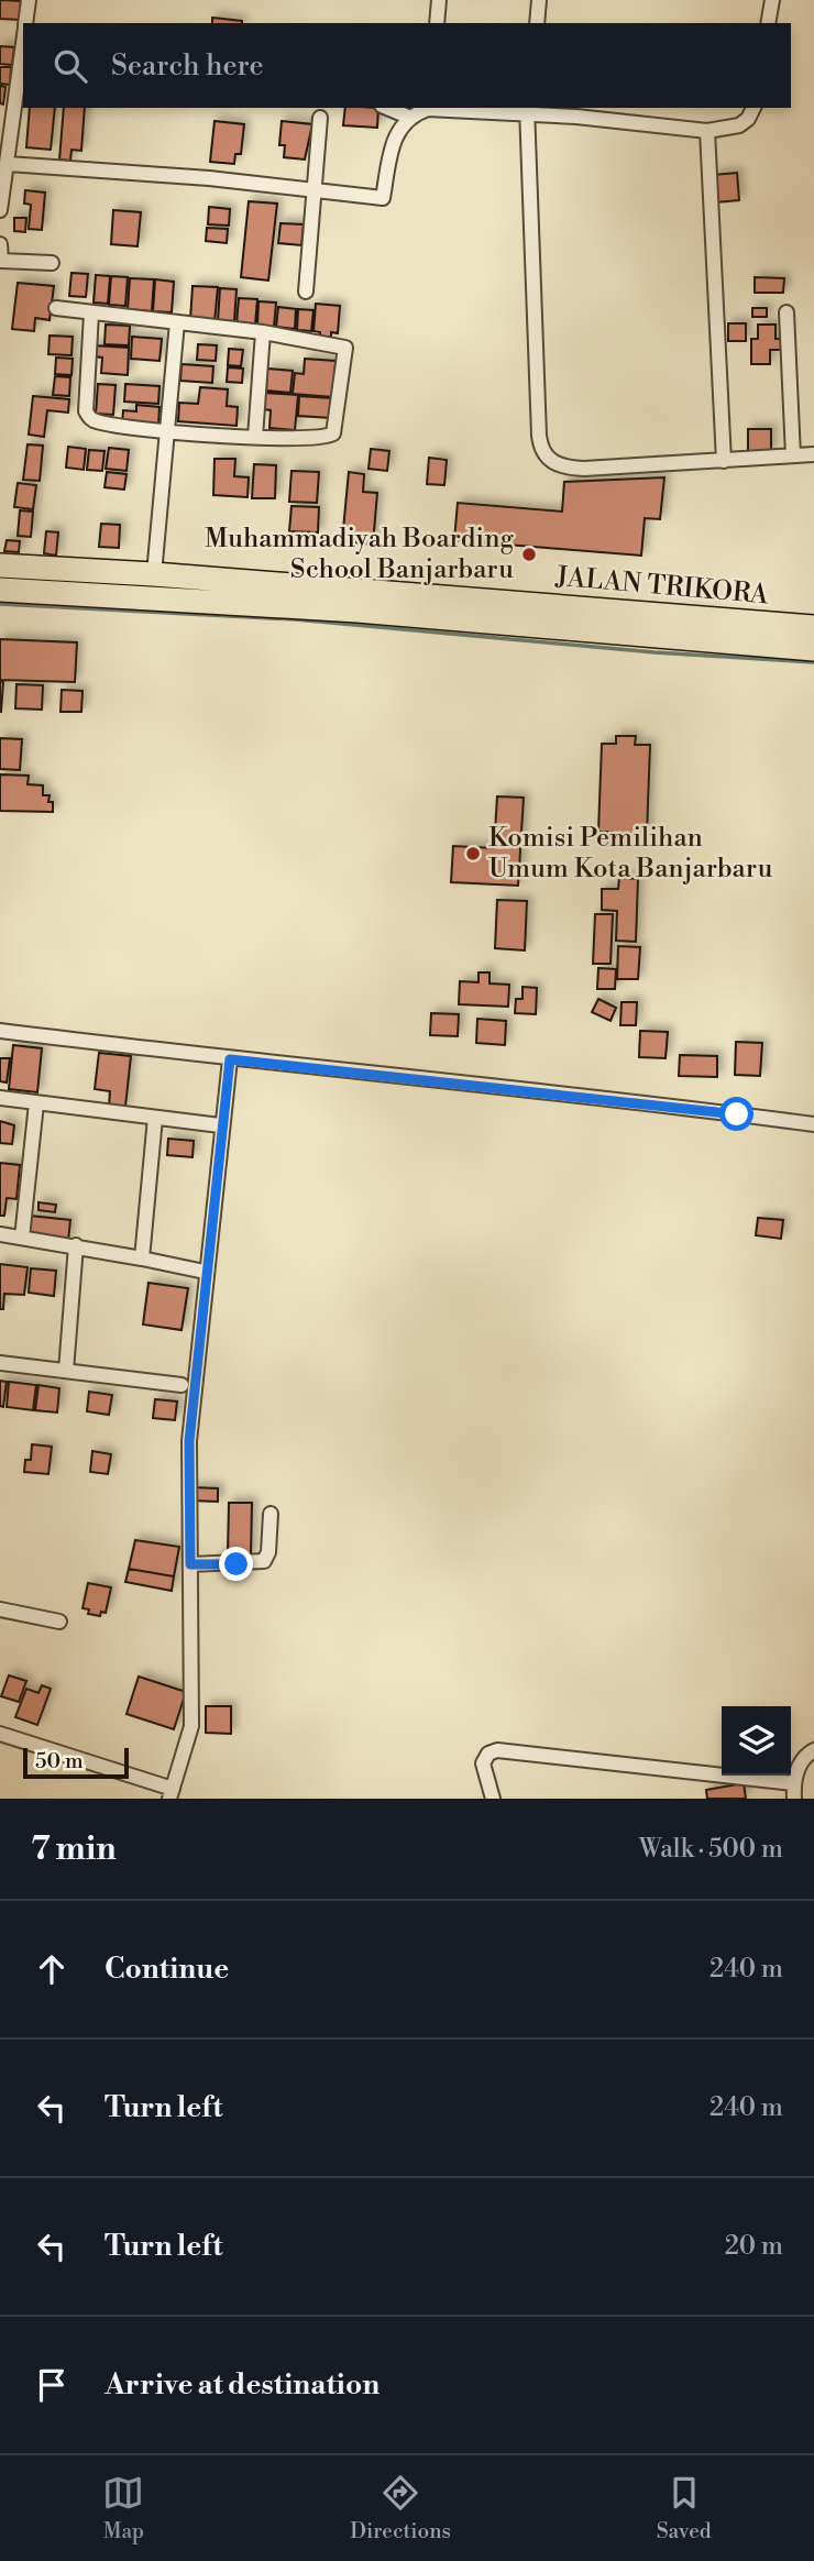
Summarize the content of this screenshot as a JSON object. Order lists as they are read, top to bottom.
{
  "streets": {
    "main road": ["JALAN TRIKORA"]
  },
  "places": ["Muhammadiyah Boarding School Banjarbaru", "Komisi Pemilihan Umum Kota Banjarbaru"],
  "scale_bar": "50 m",
  "page": {
    "search": "Search here",
    "scale": "50 m",
    "heading": ["7 min", "Walk · 500 m"],
    "list": [
      ["Continue", "240 m"],
      ["Turn left", "240 m"],
      ["Turn left", "20 m"],
      "Arrive at destination"
    ],
    "nav": ["Map", "Directions", "Saved"]
  }
}
